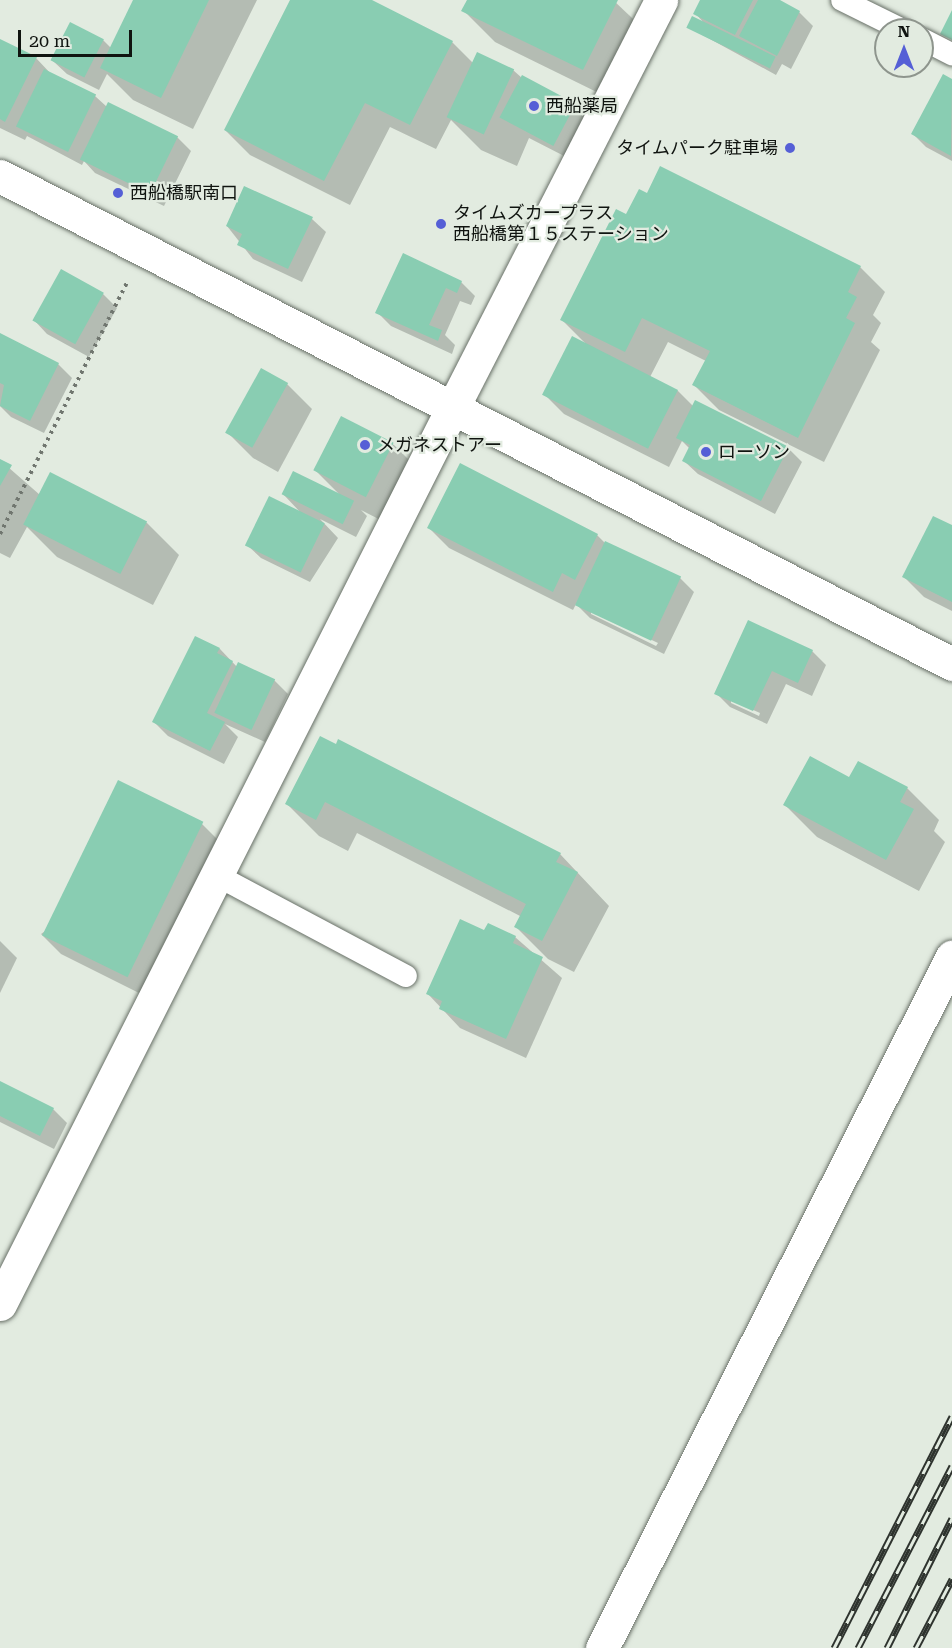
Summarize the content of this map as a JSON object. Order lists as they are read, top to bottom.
{
  "places": [
    "西船薬局",
    "タイムパーク駐車場",
    "西船橋駅南口",
    "タイムズカープラス 西船橋第１５ステーション",
    "メガネストアー",
    "ローソン"
  ],
  "scale_bar": "20 m",
  "north": "top"
}
